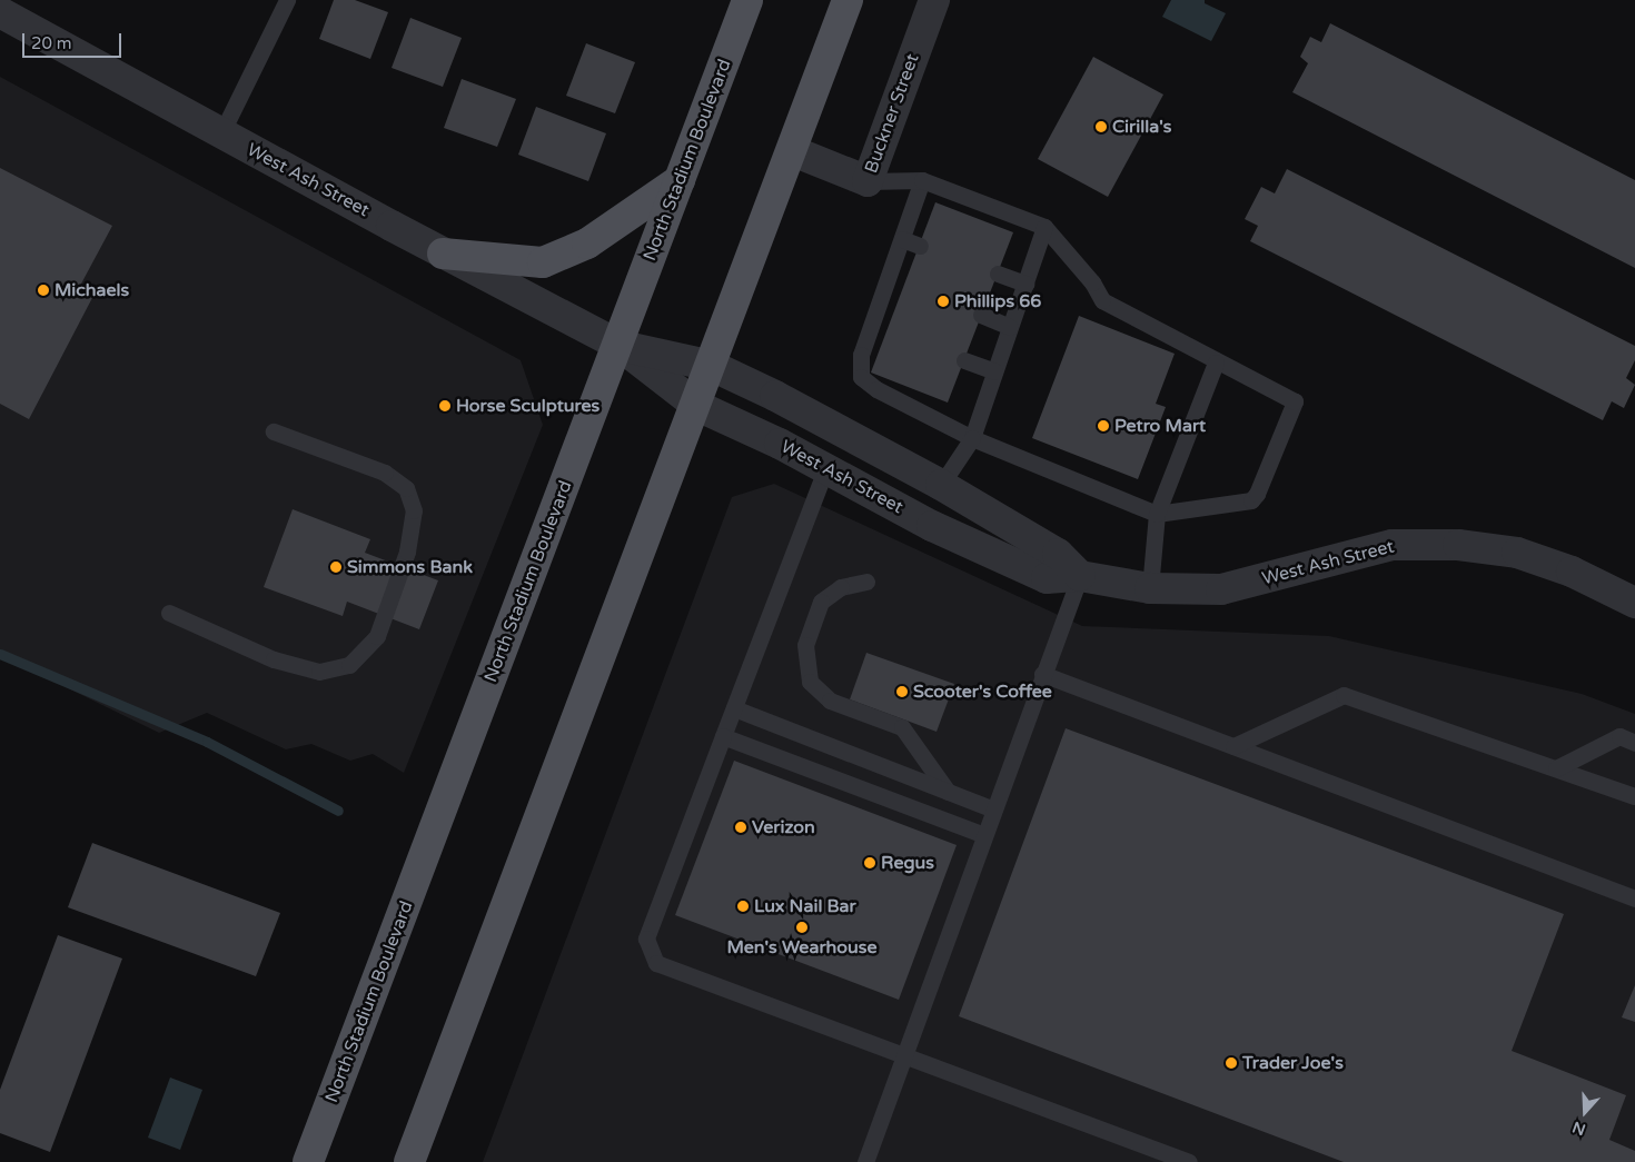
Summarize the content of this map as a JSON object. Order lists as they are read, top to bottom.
{
  "streets": {
    "main road": ["North Stadium Boulevard"],
    "street": ["Buckner Street", "West Ash Street"]
  },
  "crossings": [
    ["North Stadium Boulevard", "West Ash Street"]
  ],
  "places": [
    "Cirilla's",
    "Michaels",
    "Phillips 66",
    "Horse Sculptures",
    "Petro Mart",
    "Simmons Bank",
    "Scooter's Coffee",
    "Verizon",
    "Regus",
    "Lux Nail Bar",
    "Men's Wearhouse",
    "Trader Joe's"
  ],
  "scale_bar": "20 m",
  "north": "bottom"
}
